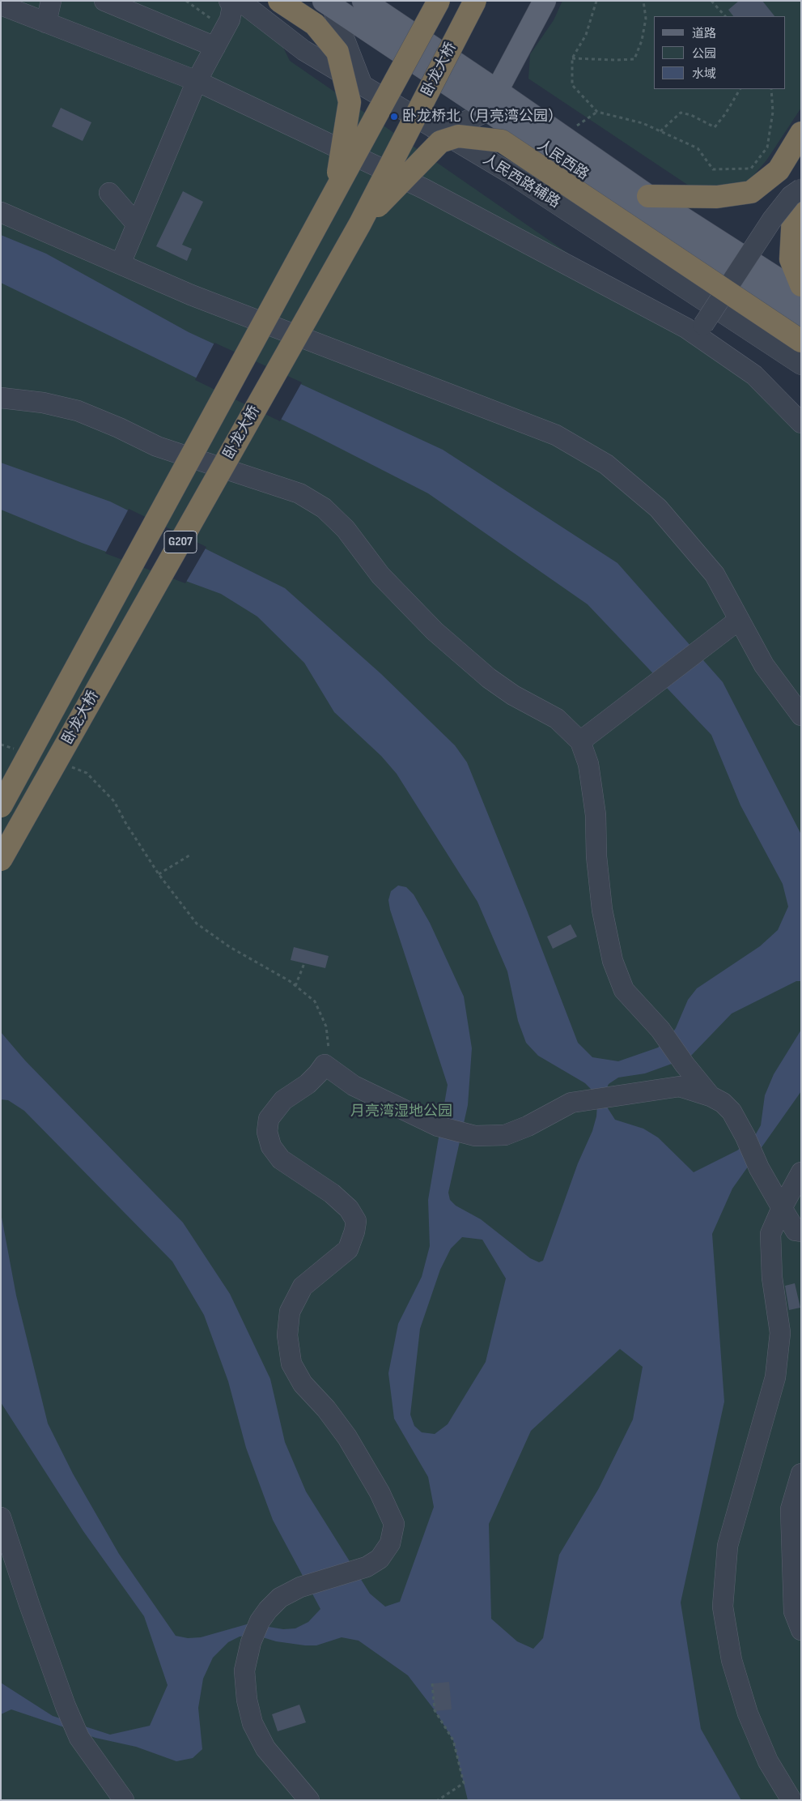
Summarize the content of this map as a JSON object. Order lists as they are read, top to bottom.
{
  "streets": {
    "highway": ["卧龙大桥", "G207"],
    "main road": ["人民西路"],
    "street": ["人民西路辅路"]
  },
  "parks": ["月亮湾湿地公园"],
  "places": ["卧龙桥北（月亮湾公园）"],
  "legend": ["道路", "公园", "水域"]
}
